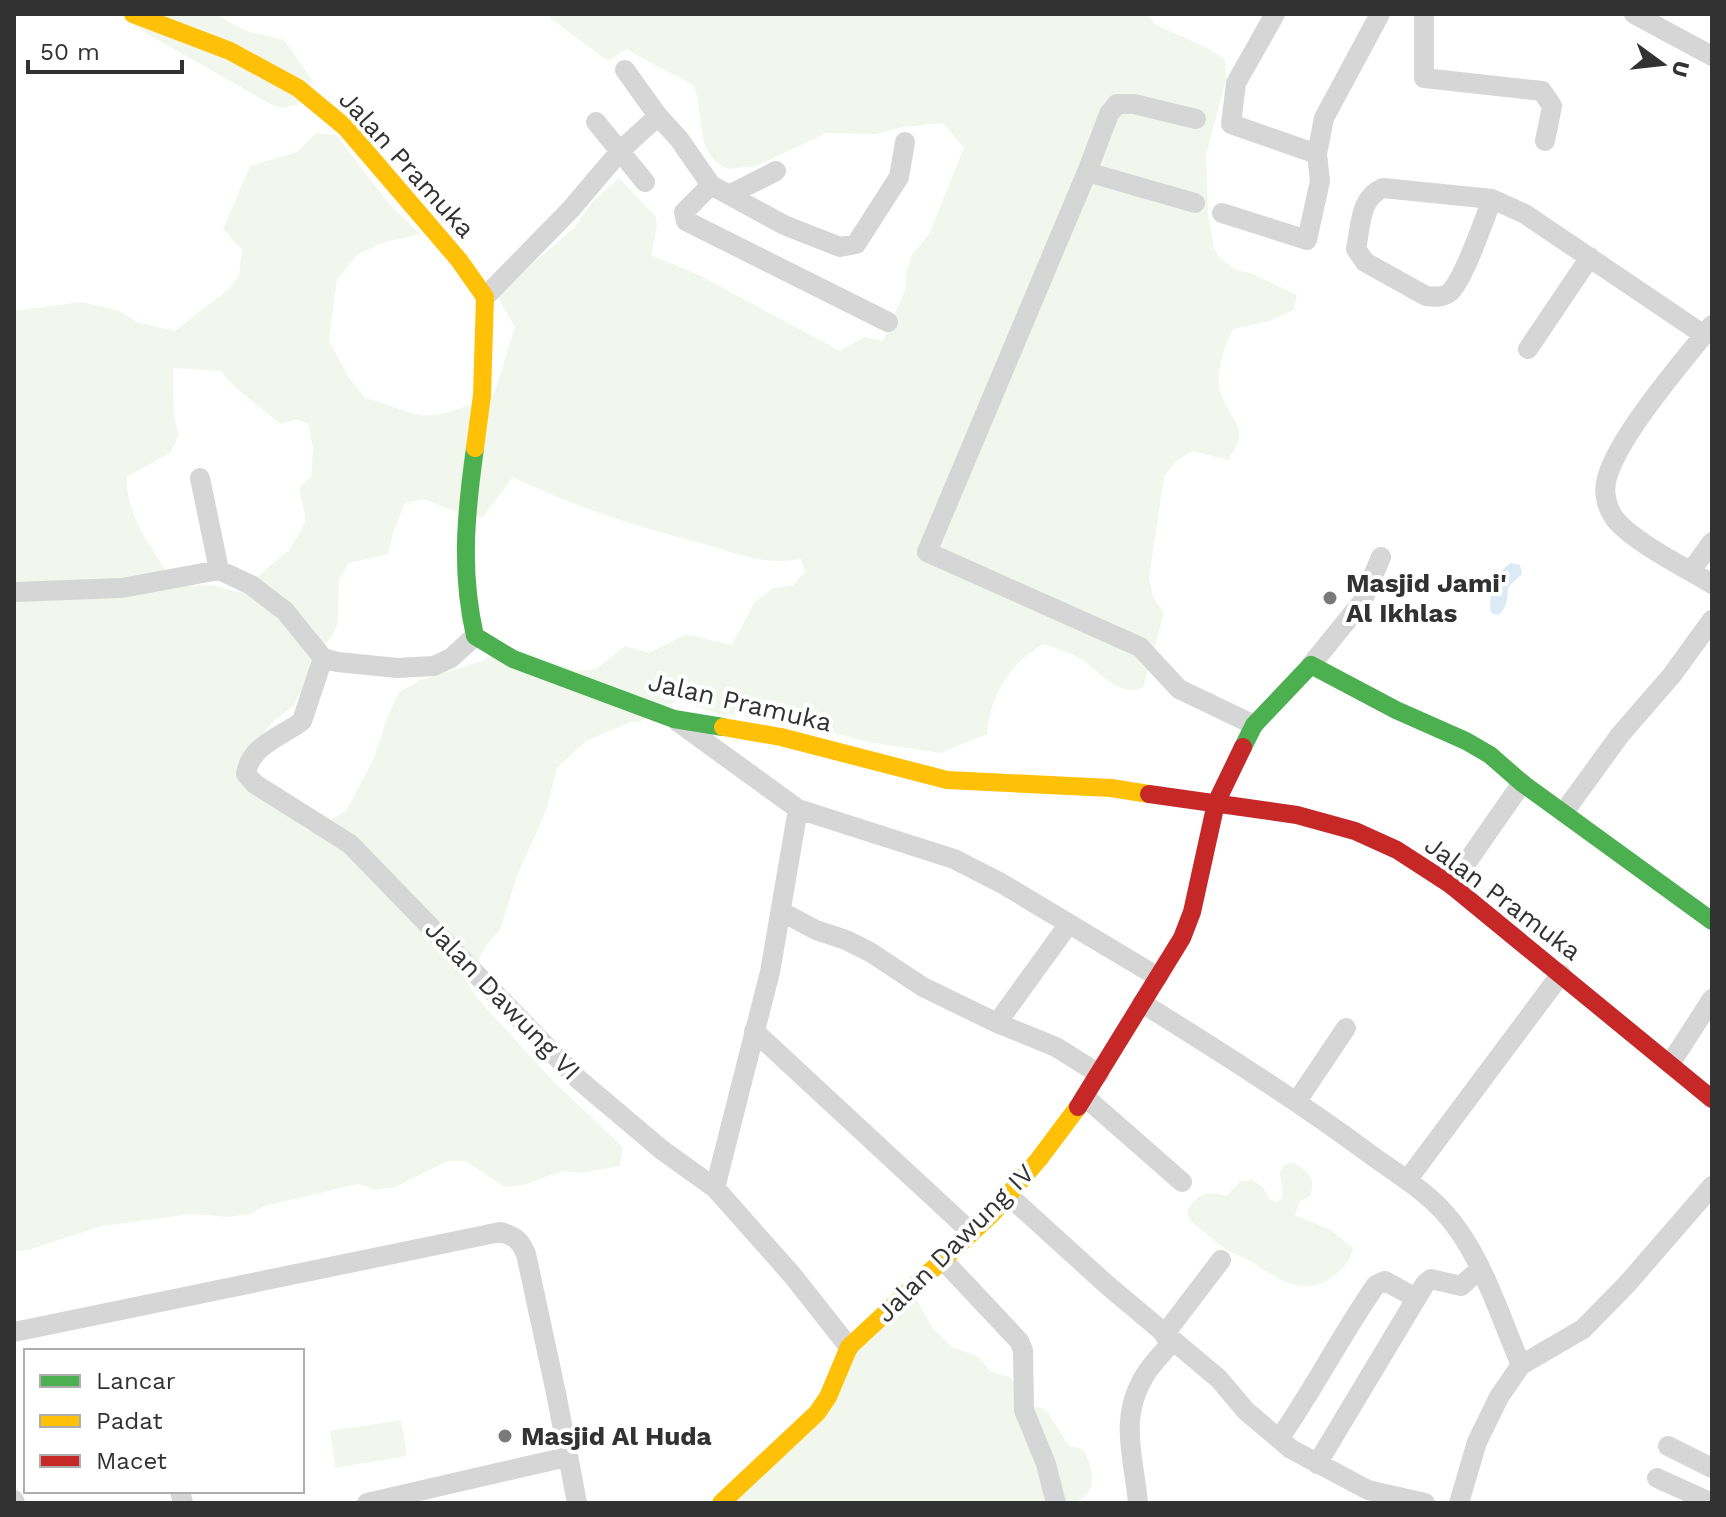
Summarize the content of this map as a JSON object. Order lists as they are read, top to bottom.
{
  "streets": {
    "main road": ["Jalan Pramuka", "Jalan Dawung IV"],
    "street": ["Jalan Dawung VI"]
  },
  "crossings": [
    ["Jalan Pramuka", "Jalan Dawung IV"],
    ["Jalan Dawung VI", "Jalan Dawung IV"]
  ],
  "places": ["Masjid Jami' Al Ikhlas", "Masjid Al Huda"],
  "legend": ["Lancar", "Padat", "Macet"],
  "scale_bar": "50 m",
  "north": "right"
}
